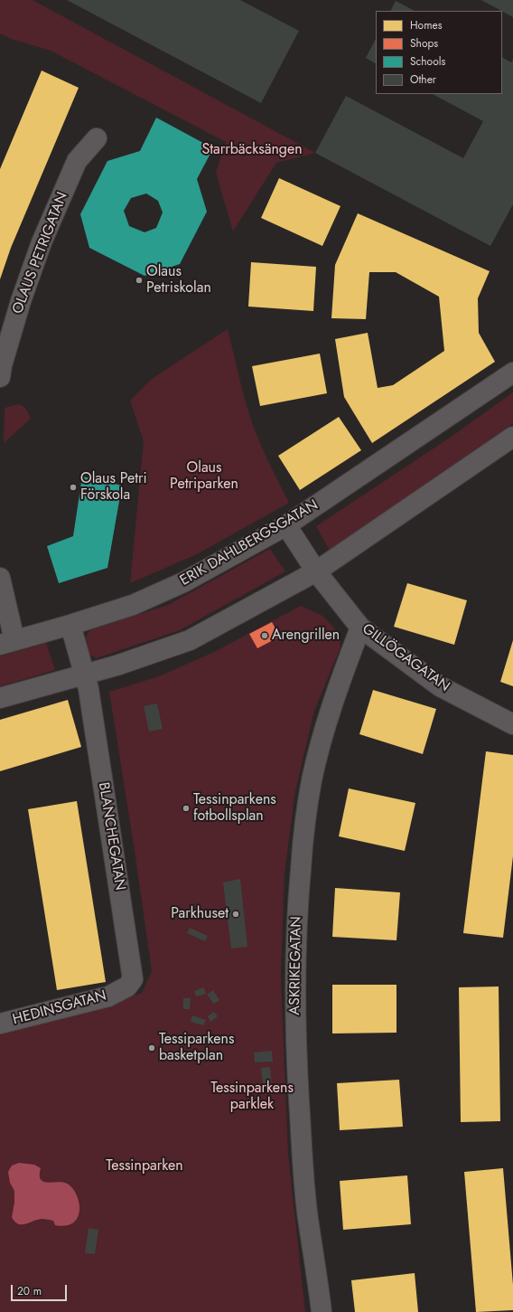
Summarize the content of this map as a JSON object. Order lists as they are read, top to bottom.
{
  "streets": {
    "street": [
      "OLAUS PETRIGATAN",
      "ERIK DAHLBERGSGATAN",
      "GILLÖGAGATAN",
      "BLANCHEGATAN",
      "ASKRIKEGATAN",
      "HEDINSGATAN"
    ]
  },
  "crossings": [
    ["ERIK DAHLBERGSGATAN", "GILLÖGAGATAN"],
    ["ERIK DAHLBERGSGATAN", "BLANCHEGATAN"],
    ["GILLÖGAGATAN", "ASKRIKEGATAN"],
    ["BLANCHEGATAN", "HEDINSGATAN"]
  ],
  "parks": [
    "Starrbäcksängen",
    "Olaus Petriparken",
    "Tessinparkens parklek",
    "Tessinparken"
  ],
  "places": [
    "Olaus Petriskolan",
    "Olaus Petri Förskola",
    "Arengrillen",
    "Tessinparkens fotbollsplan",
    "Parkhuset",
    "Tessiparkens basketplan"
  ],
  "legend": [
    "Homes",
    "Shops",
    "Schools",
    "Other"
  ],
  "scale_bar": "20 m"
}
